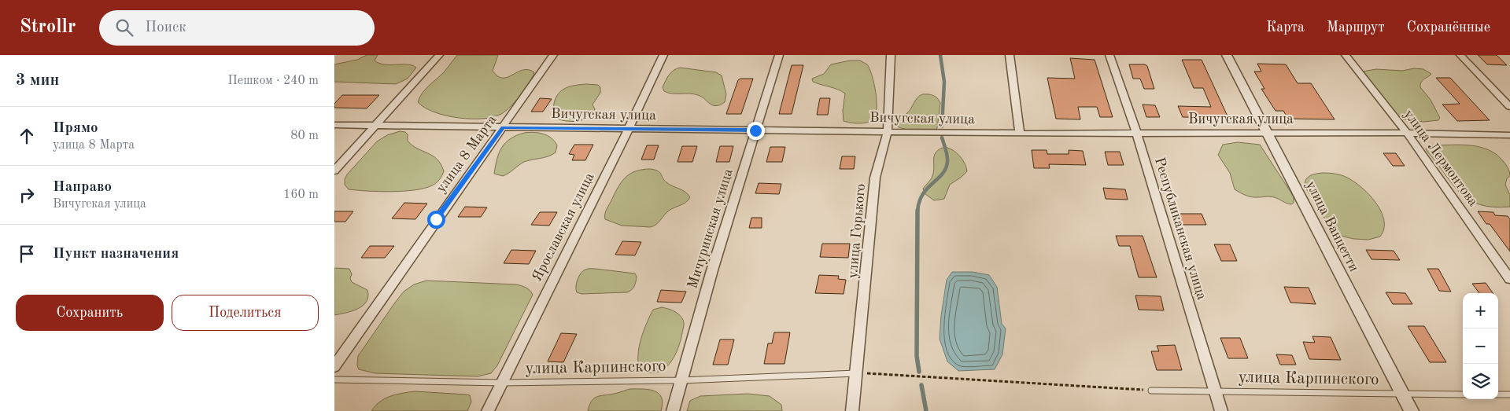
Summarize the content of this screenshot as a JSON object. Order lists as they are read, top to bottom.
{
  "streets": {
    "street": [
      "Вичугская улица",
      "улица 8 Марта",
      "улица Лермонтова",
      "улица Ванцетти",
      "Ярославская улица",
      "Мичуринская улица",
      "Республиканская улица",
      "улица Горького"
    ],
    "lane": ["улица Карпинского"]
  },
  "crossings": [
    ["Вичугская улица", "улица 8 Марта"],
    ["Вичугская улица", "улица Лермонтова"],
    ["Вичугская улица", "улица Ванцетти"],
    ["Вичугская улица", "Ярославская улица"],
    ["Вичугская улица", "Мичуринская улица"],
    ["Вичугская улица", "Республиканская улица"],
    ["Вичугская улица", "улица Горького"],
    ["улица Ванцетти", "улица Карпинского"],
    ["Ярославская улица", "улица Карпинского"],
    ["Мичуринская улица", "улица Карпинского"],
    ["Республиканская улица", "улица Карпинского"],
    ["улица Горького", "улица Карпинского"]
  ],
  "page": {
    "header": "Strollr",
    "search": "Поиск",
    "nav": ["Карта", "Маршрут", "Сохранённые"],
    "heading": ["3 мин", "Пешком · 240 m"],
    "list": [
      ["Прямо", "улица 8 Марта", "80 m"],
      ["Направо", "Вичугская улица", "160 m"],
      "Пункт назначения"
    ],
    "buttons": ["Сохранить", "Поделиться"],
    "map_buttons": ["+", "−"]
  }
}
